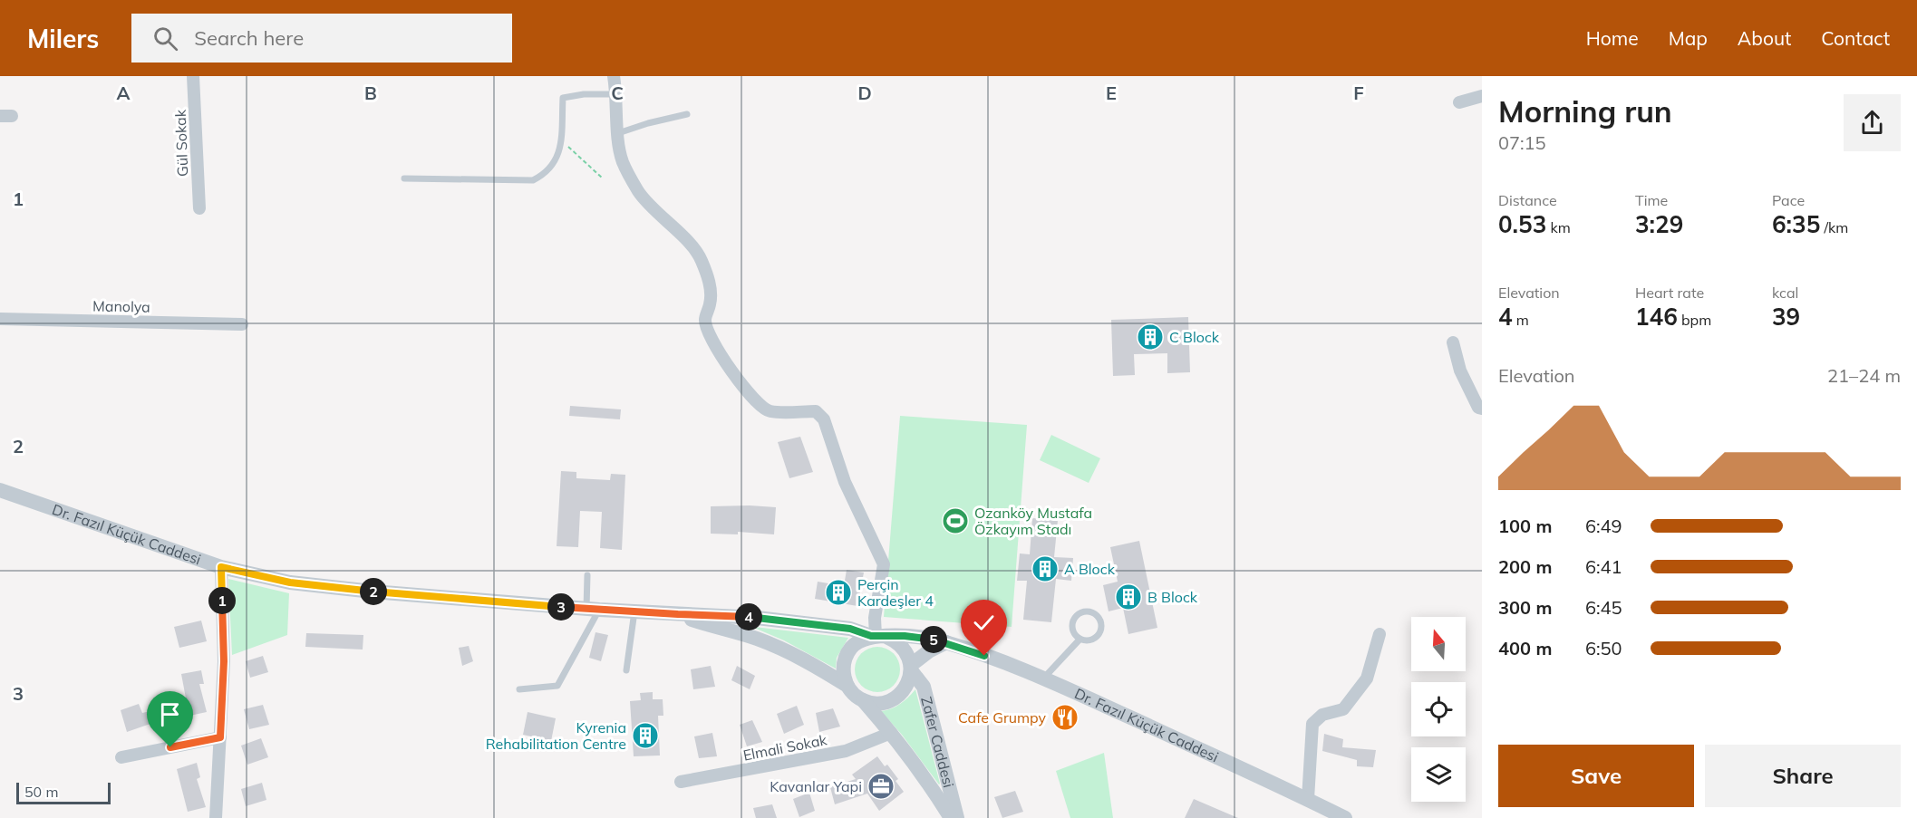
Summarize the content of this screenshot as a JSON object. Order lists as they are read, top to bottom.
{
  "streets": {
    "street": [
      "Gül Sokak",
      "Manolya",
      "Dr. Fazıl Küçük Caddesi",
      "Zafer Caddesi",
      "Elmali Sokak"
    ]
  },
  "crossings": [
    ["Dr. Fazıl Küçük Caddesi", "Zafer Caddesi"],
    ["Zafer Caddesi", "Elmali Sokak"]
  ],
  "places": {
    "building": [
      "C Block",
      "A Block",
      "Perçin Kardeşler 4",
      "B Block",
      "Kyrenia Rehabilitation Centre"
    ],
    "sports": ["Ozanköy Mustafa Özkayım Stadı"],
    "restaurant": ["Cafe Grumpy"],
    "office": ["Kavanlar Yapi"]
  },
  "scale_bar": "50 m",
  "north": "top",
  "page": {
    "header": "Milers",
    "search": "Search here",
    "nav": [
      "Home",
      "Map",
      "About",
      "Contact"
    ],
    "heading": ["Morning run", "07:15"],
    "stats": [
      ["Distance", "0.53 km"],
      ["Time", "3:29"],
      ["Pace", "6:35 /km"],
      ["Elevation", "4 m"],
      ["Heart rate", "146 bpm"],
      ["kcal", "39"]
    ],
    "chart": ["Elevation", "21–24 m"],
    "list": [
      {
        "name": "100 m",
        "note": "6:49"
      },
      {
        "name": "200 m",
        "note": "6:41"
      },
      {
        "name": "300 m",
        "note": "6:45"
      },
      {
        "name": "400 m",
        "note": "6:50"
      }
    ],
    "pins": [
      "2",
      "1",
      "3",
      "4",
      "5"
    ],
    "buttons": ["Save", "Share"],
    "scale": "50 m"
  },
  "grid": {
    "columns": [
      "A",
      "B",
      "C",
      "D",
      "E",
      "F"
    ],
    "rows": ["1", "2", "3"]
  }
}
